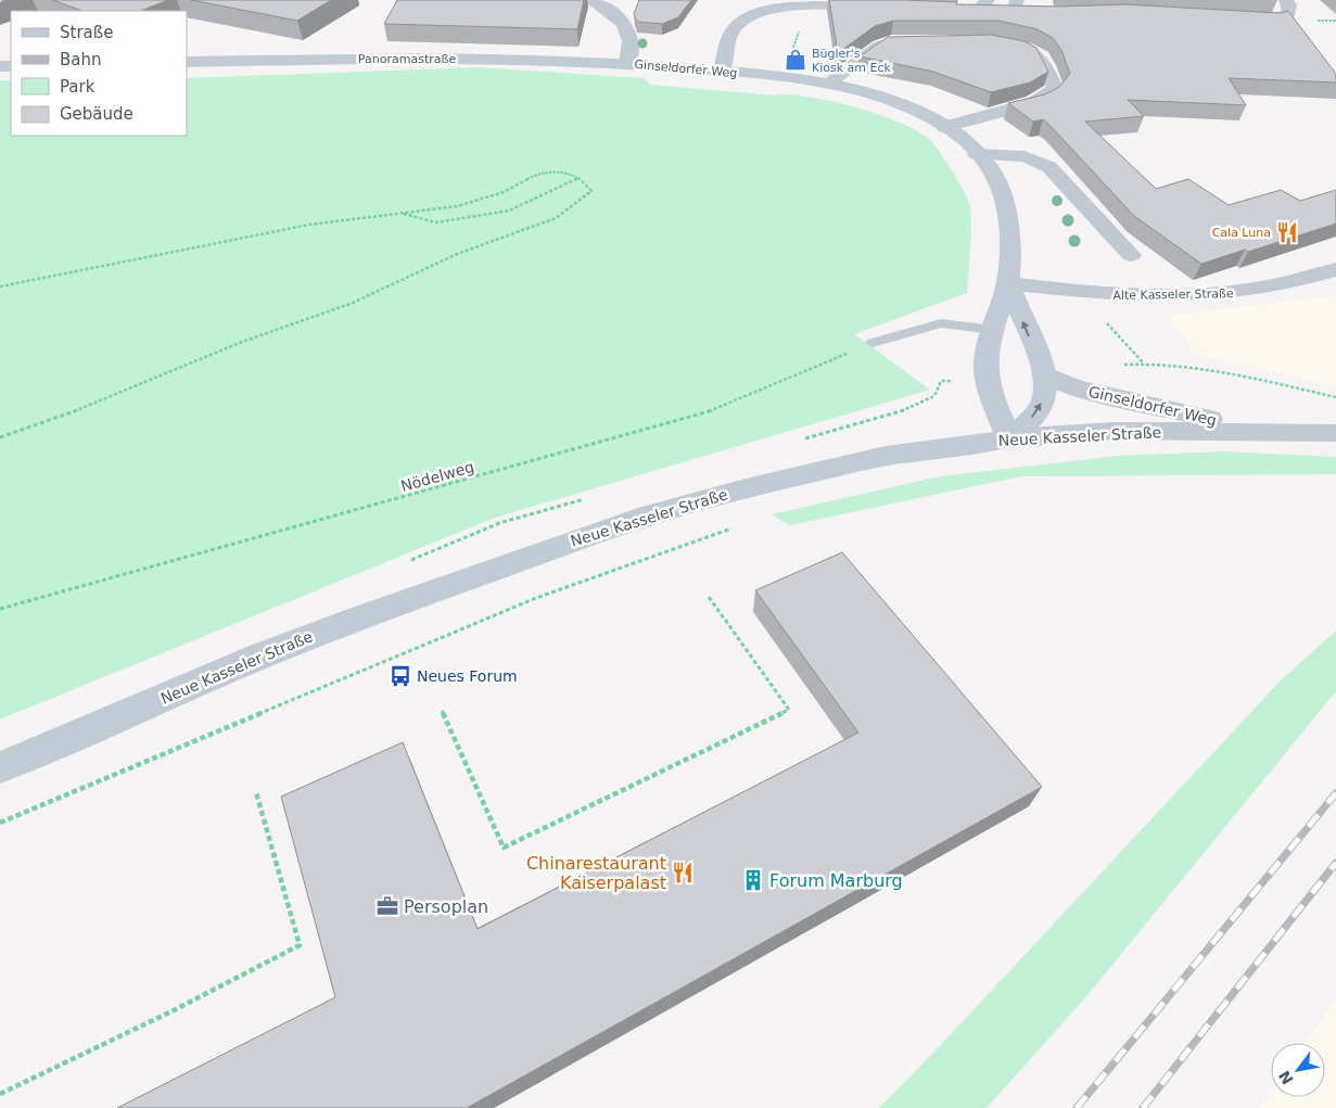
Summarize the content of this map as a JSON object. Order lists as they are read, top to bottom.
{
  "streets": {
    "main road": ["Panoramastraße", "Ginseldorfer Weg", "Neue Kasseler Straße"],
    "street": ["Alte Kasseler Straße"],
    "path": ["Nödelweg"]
  },
  "crossings": [
    ["Panoramastraße", "Ginseldorfer Weg"],
    ["Ginseldorfer Weg", "Alte Kasseler Straße"],
    ["Ginseldorfer Weg", "Neue Kasseler Straße"]
  ],
  "places": {
    "shop": ["Bügler's Kiosk am Eck"],
    "restaurant": ["Cala Luna", "Chinarestaurant Kaiserpalast"],
    "bus stop": ["Neues Forum"],
    "building": ["Forum Marburg"],
    "office": ["Persoplan"]
  },
  "legend": [
    "Straße",
    "Bahn",
    "Park",
    "Gebäude"
  ],
  "north": "bottom left"
}
